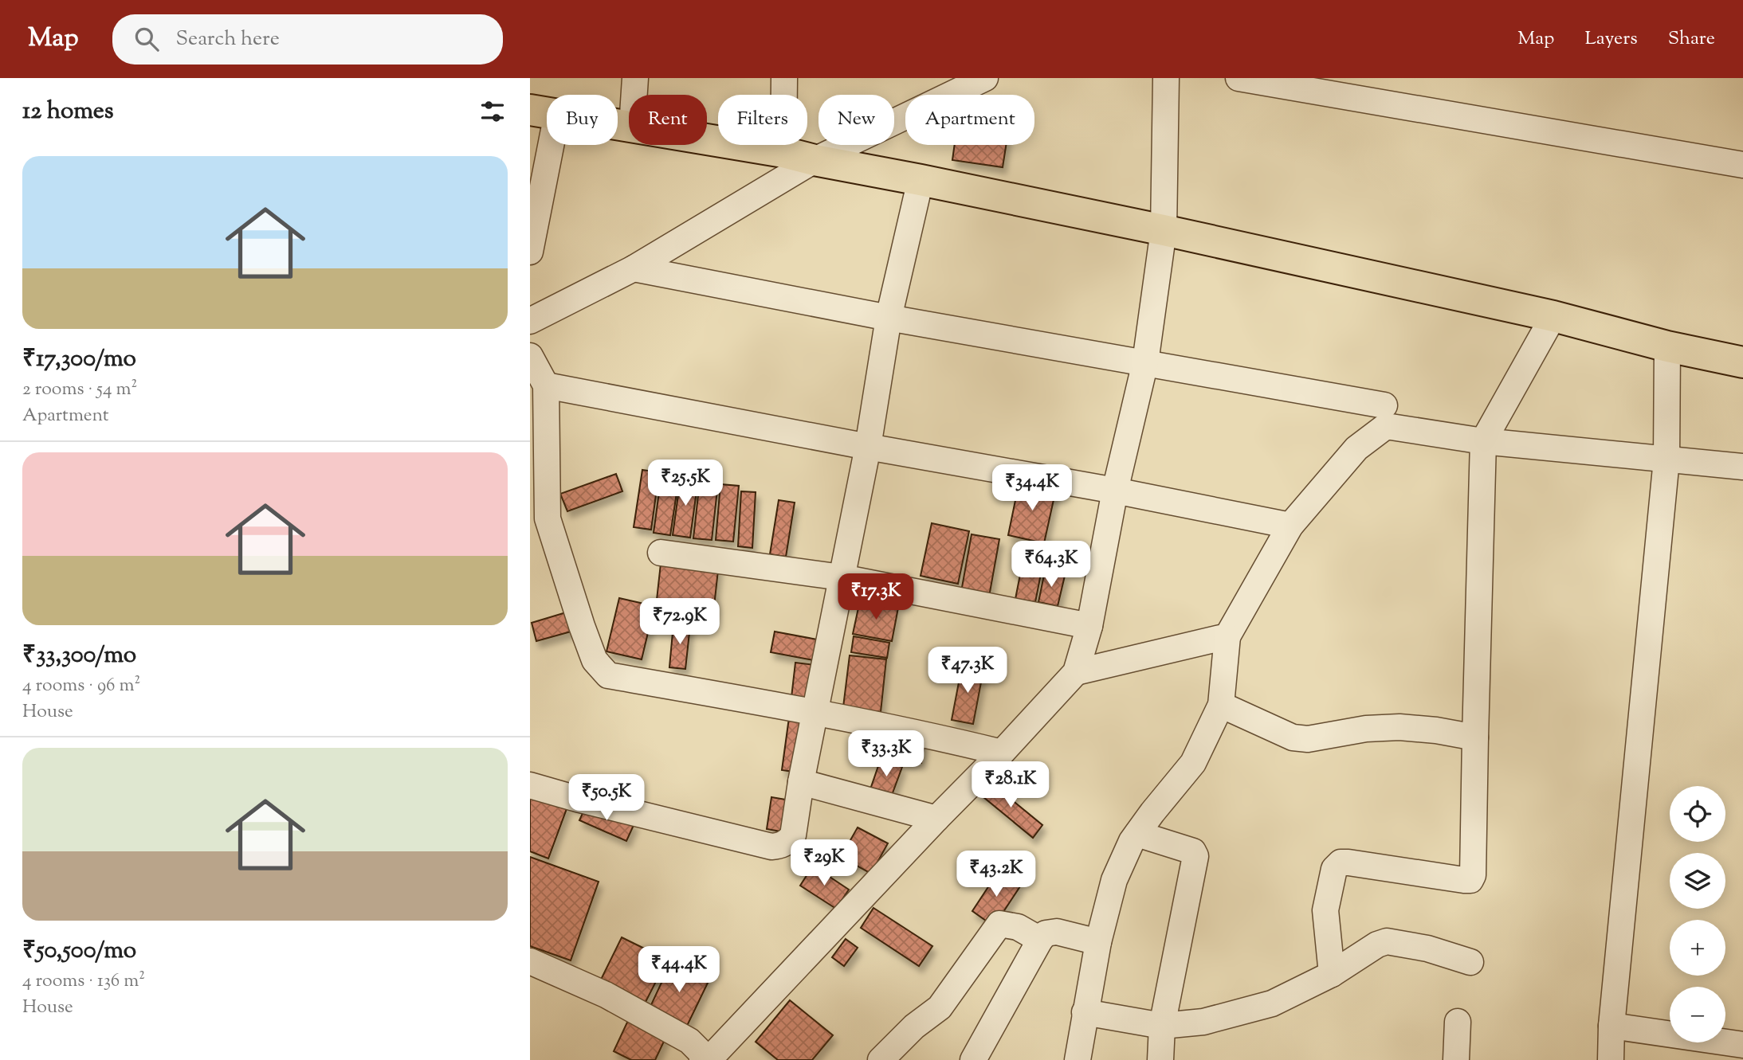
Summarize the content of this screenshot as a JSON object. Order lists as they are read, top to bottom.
{
  "page": {
    "header": "Map",
    "search": "Search here",
    "nav": ["Map", "Layers", "Share"],
    "heading": "12 homes",
    "chip": [
      "Buy",
      "Rent",
      "Filters",
      "New",
      "Apartment"
    ],
    "list": [
      {
        "name": "₹17,300/mo",
        "note": "2 rooms · 54 m² · Apartment"
      },
      {
        "name": "₹33,300/mo",
        "note": "4 rooms · 96 m² · House"
      },
      {
        "name": "₹50,500/mo",
        "note": "4 rooms · 136 m² · House"
      }
    ],
    "price": [
      "₹25.5K",
      "₹34.4K",
      "₹64.3K",
      "₹17.3K",
      "₹72.9K",
      "₹47.3K",
      "₹33.3K",
      "₹28.1K",
      "₹50.5K",
      "₹29K",
      "₹43.2K",
      "₹44.4K"
    ],
    "map_buttons": ["+", "−"]
  }
}
